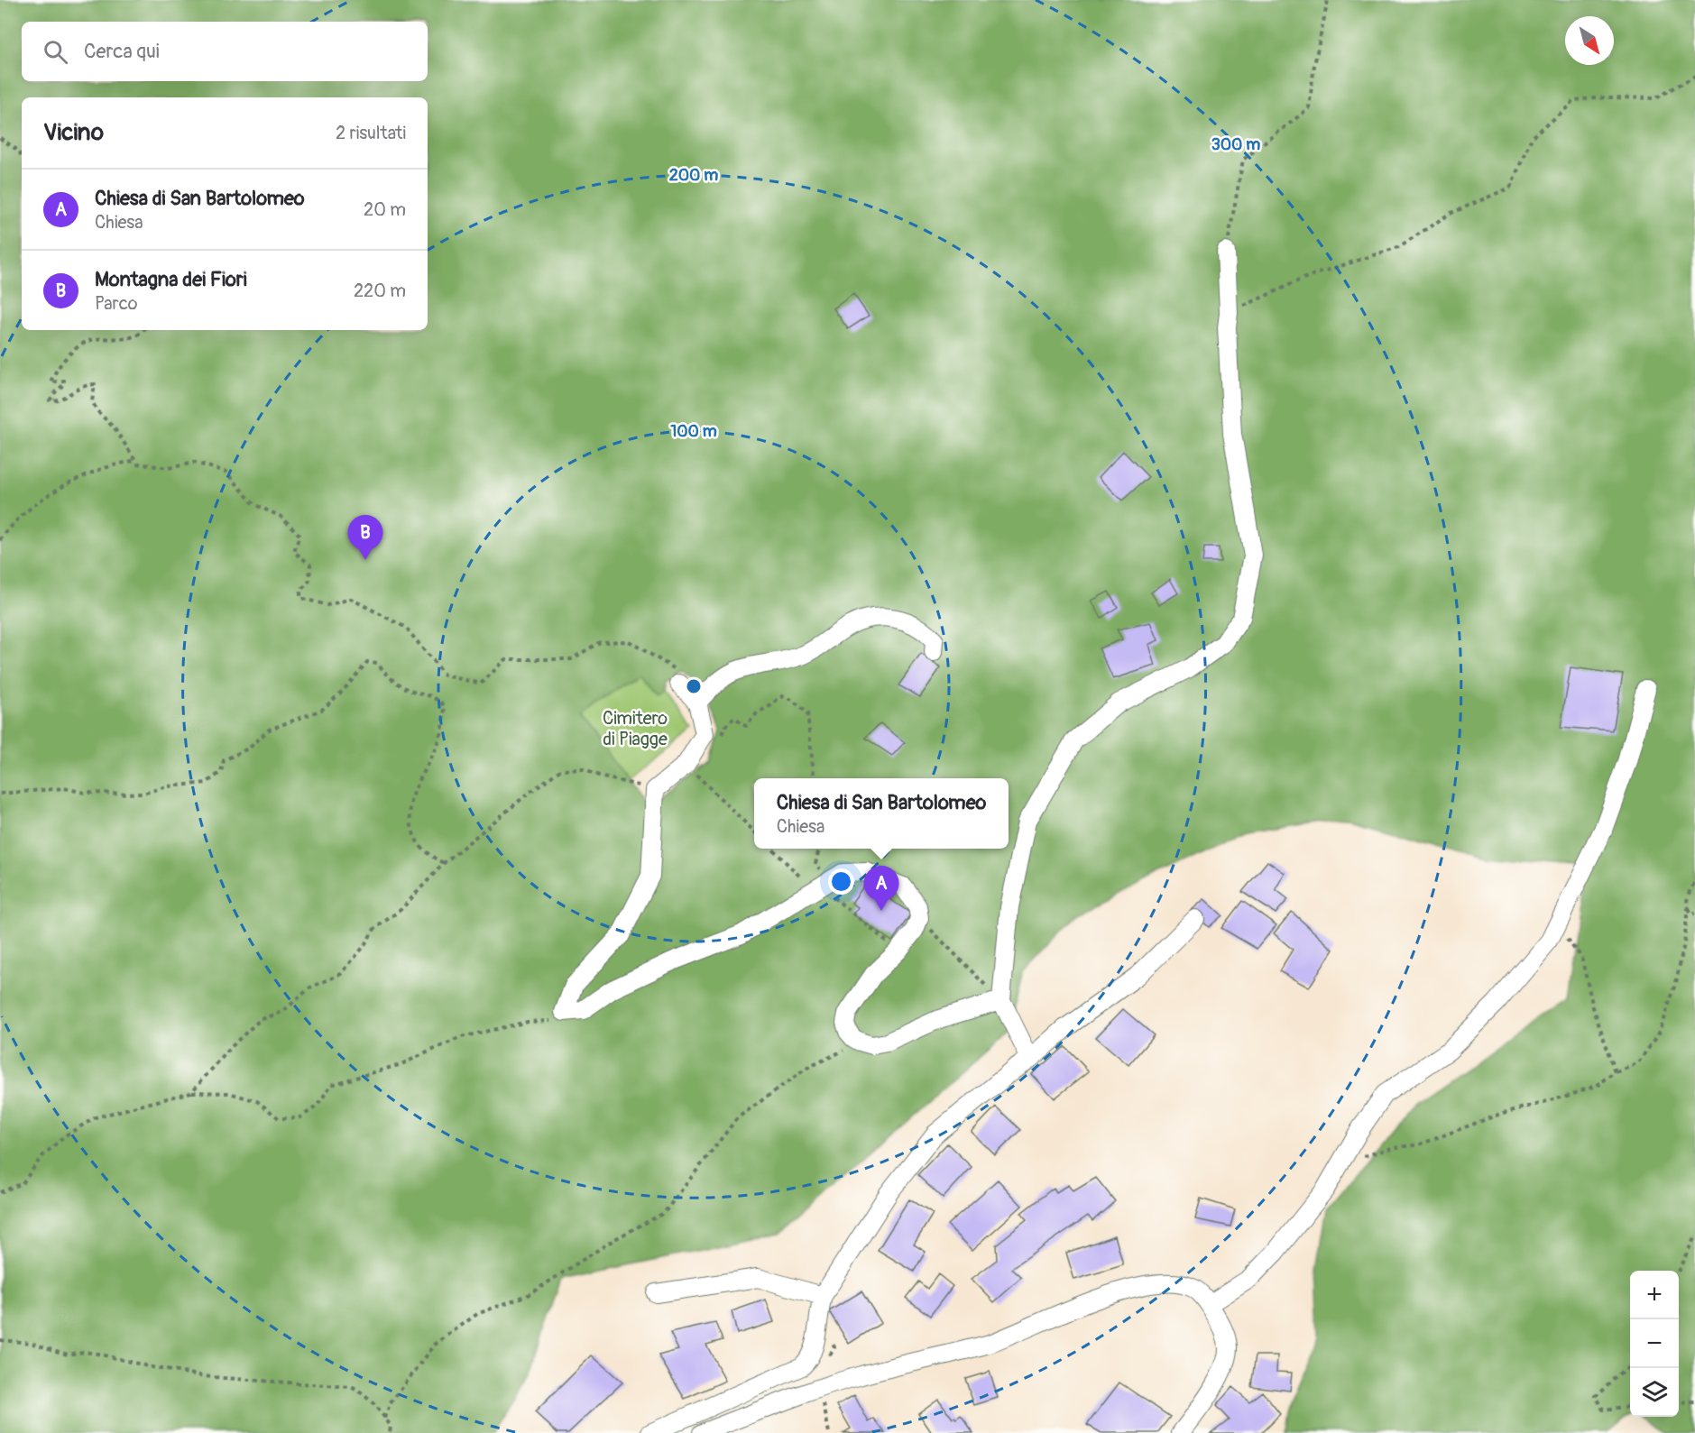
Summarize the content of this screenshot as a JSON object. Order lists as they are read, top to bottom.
{
  "parks": ["Cimitero di Piagge"],
  "north": "bottom right",
  "page": {
    "search": "Cerca qui",
    "heading": ["Vicino", "2 risultati"],
    "list": [
      {
        "mark": "A",
        "name": "Chiesa di San Bartolomeo",
        "note": "Chiesa",
        "value": "20 m"
      },
      {
        "mark": "B",
        "name": "Montagna dei Fiori",
        "note": "Parco",
        "value": "220 m"
      }
    ],
    "pins": ["B", "A"],
    "popup": ["Chiesa di San Bartolomeo", "Chiesa"],
    "map_buttons": ["+", "−"]
  },
  "rings": ["300 m", "200 m", "100 m"]
}
